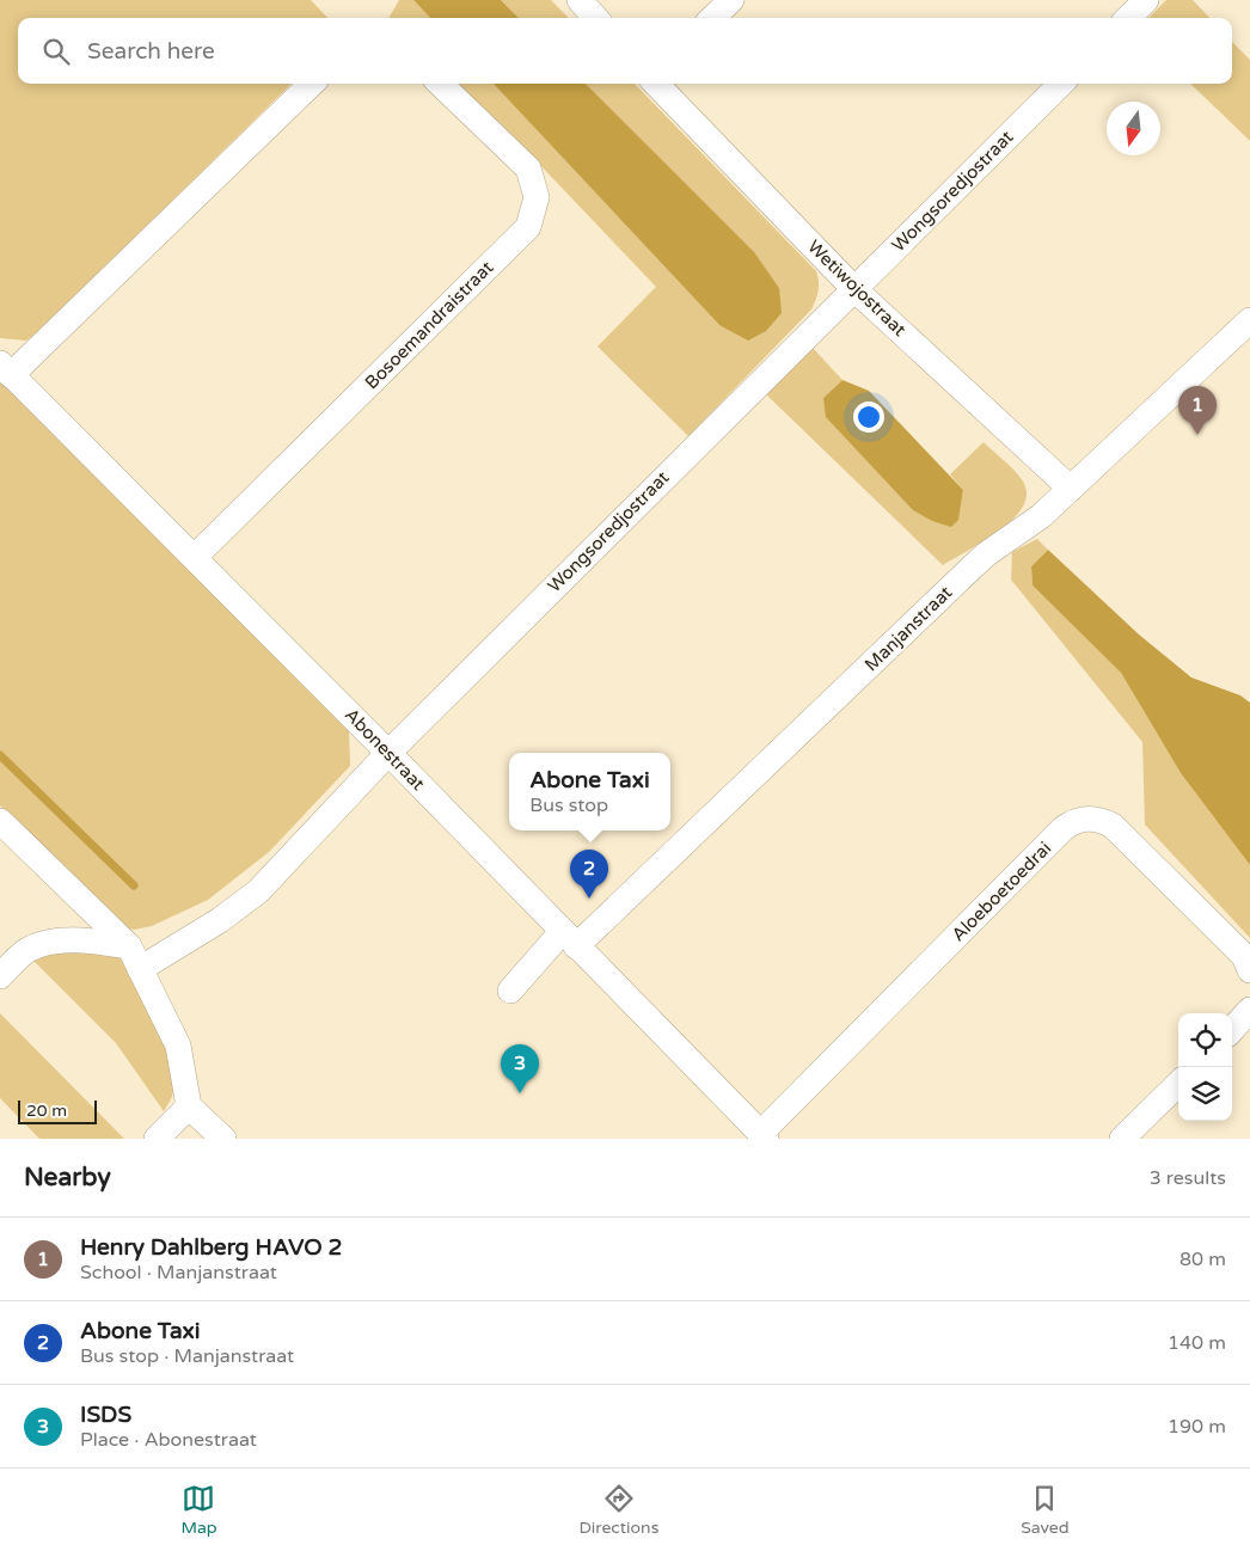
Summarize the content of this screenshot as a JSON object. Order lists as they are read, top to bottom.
{
  "streets": {
    "street": [
      "Wongsoredjostraat",
      "Wetiwojostraat",
      "Bosoemandraistraat",
      "Manjanstraat",
      "Abonestraat",
      "Aloeboetoedrai"
    ]
  },
  "crossings": [
    ["Wongsoredjostraat", "Wetiwojostraat"],
    ["Wongsoredjostraat", "Abonestraat"],
    ["Wetiwojostraat", "Manjanstraat"],
    ["Bosoemandraistraat", "Abonestraat"],
    ["Manjanstraat", "Abonestraat"],
    ["Abonestraat", "Aloeboetoedrai"]
  ],
  "scale_bar": "20 m",
  "north": "bottom",
  "page": {
    "search": "Search here",
    "pins": ["1", "2", "3"],
    "popup": ["Abone Taxi", "Bus stop"],
    "scale": "20 m",
    "heading": ["Nearby", "3 results"],
    "list": [
      {
        "mark": "1",
        "name": "Henry Dahlberg HAVO 2",
        "note": "School · Manjanstraat",
        "value": "80 m"
      },
      {
        "mark": "2",
        "name": "Abone Taxi",
        "note": "Bus stop · Manjanstraat",
        "value": "140 m"
      },
      {
        "mark": "3",
        "name": "ISDS",
        "note": "Place · Abonestraat",
        "value": "190 m"
      }
    ],
    "nav": ["Map", "Directions", "Saved"]
  }
}
